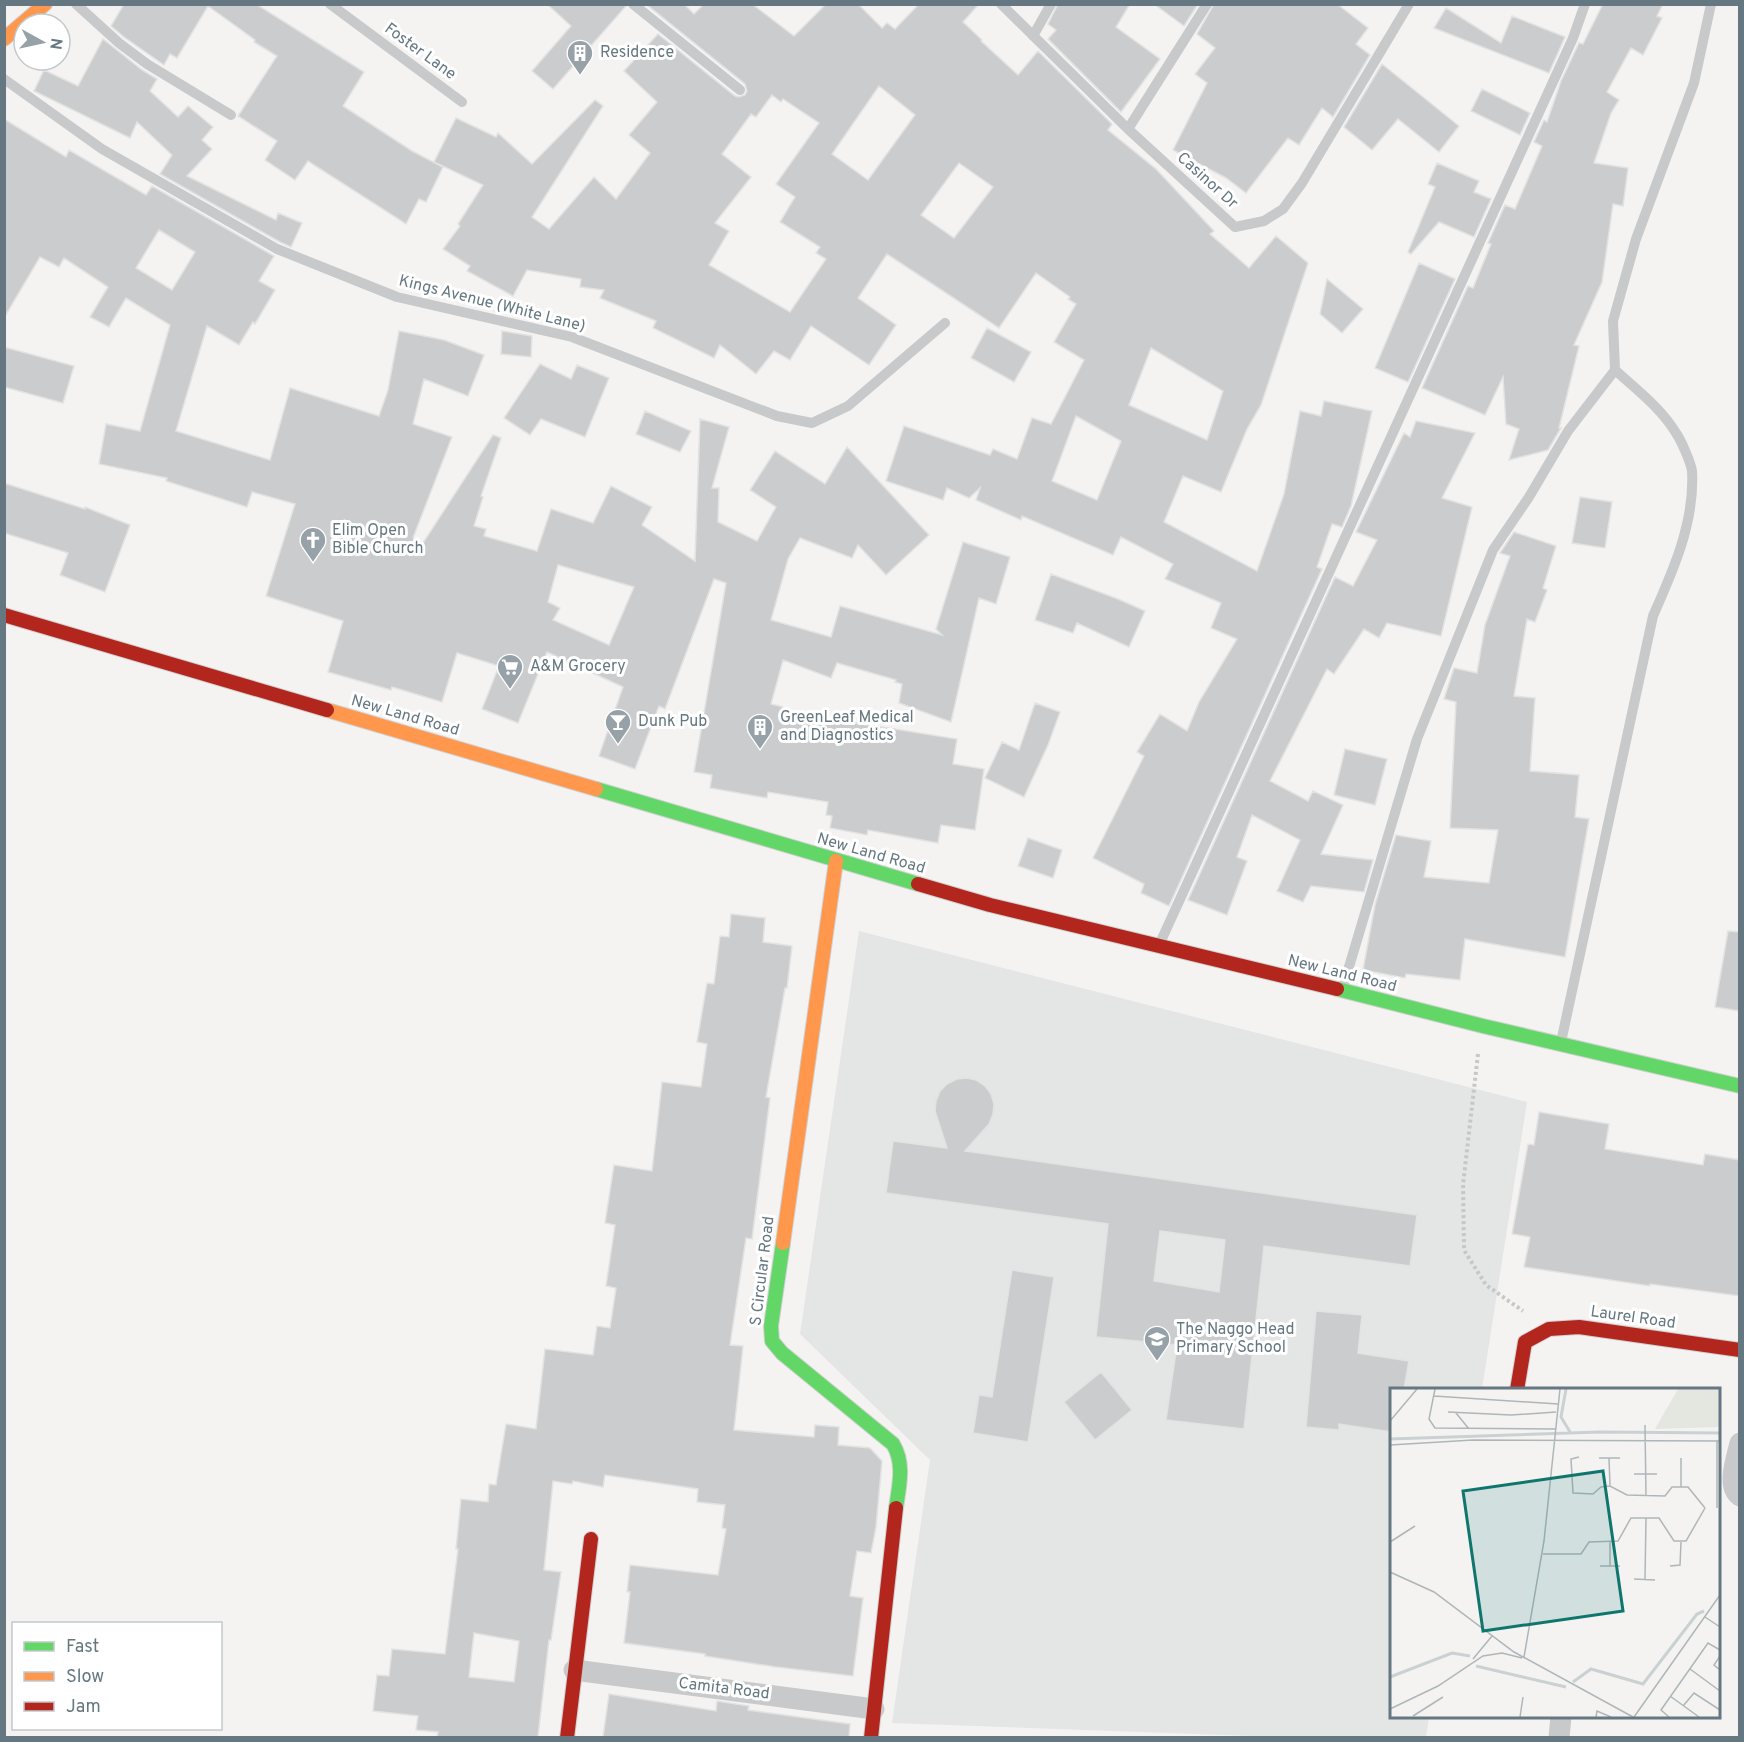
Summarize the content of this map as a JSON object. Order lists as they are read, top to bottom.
{
  "streets": {
    "street": [
      "New Land Road",
      "S Circular Road",
      "Laurel Road",
      "Camita Road"
    ],
    "lane": ["Foster Lane", "Casinor Dr", "Kings Avenue (White Lane)"]
  },
  "crossings": [
    ["New Land Road", "S Circular Road"],
    ["S Circular Road", "Camita Road"]
  ],
  "places": {
    "building": ["Residence", "GreenLeaf Medical and Diagnostics"],
    "church": ["Elim Open Bible Church"],
    "supermarket": ["A&M Grocery"],
    "bar": ["Dunk Pub"],
    "school or university": ["The Naggo Head Primary School"]
  },
  "legend": ["Fast", "Slow", "Jam"],
  "north": "right"
}
